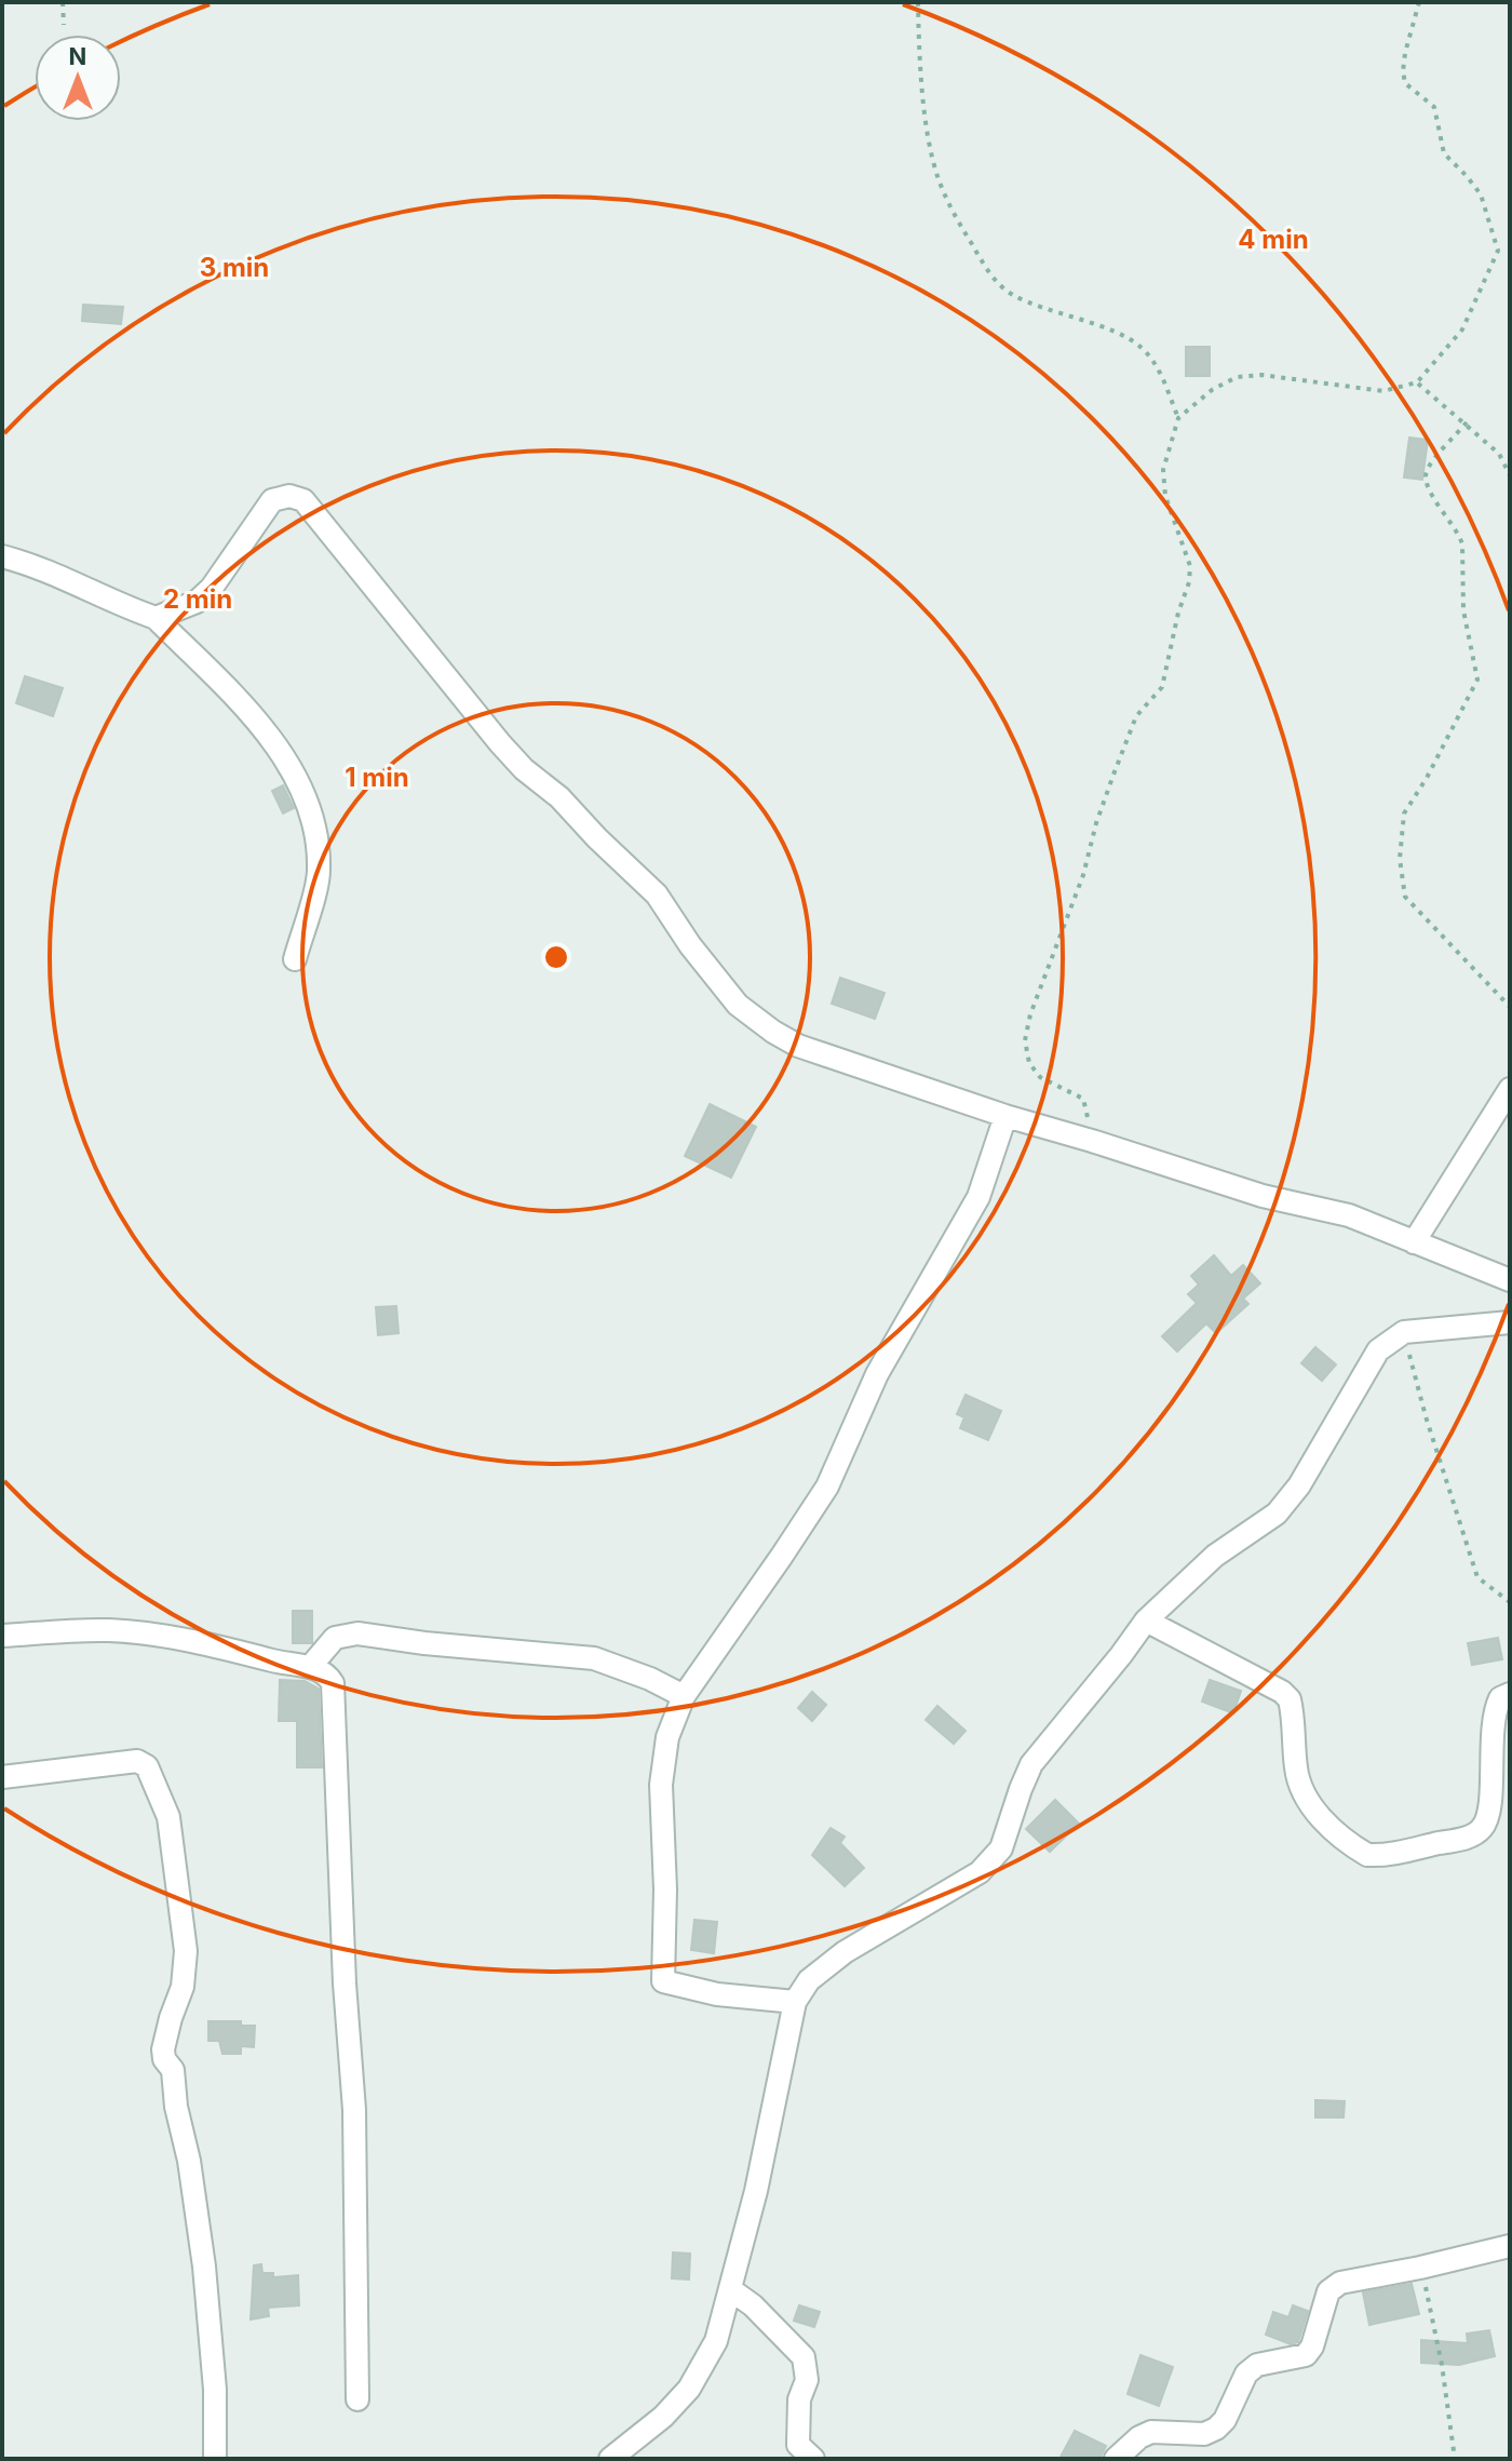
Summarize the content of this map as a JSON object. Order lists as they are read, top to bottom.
{
  "north": "top",
  "rings": [
    "4 min",
    "3 min",
    "2 min",
    "1 min"
  ]
}
